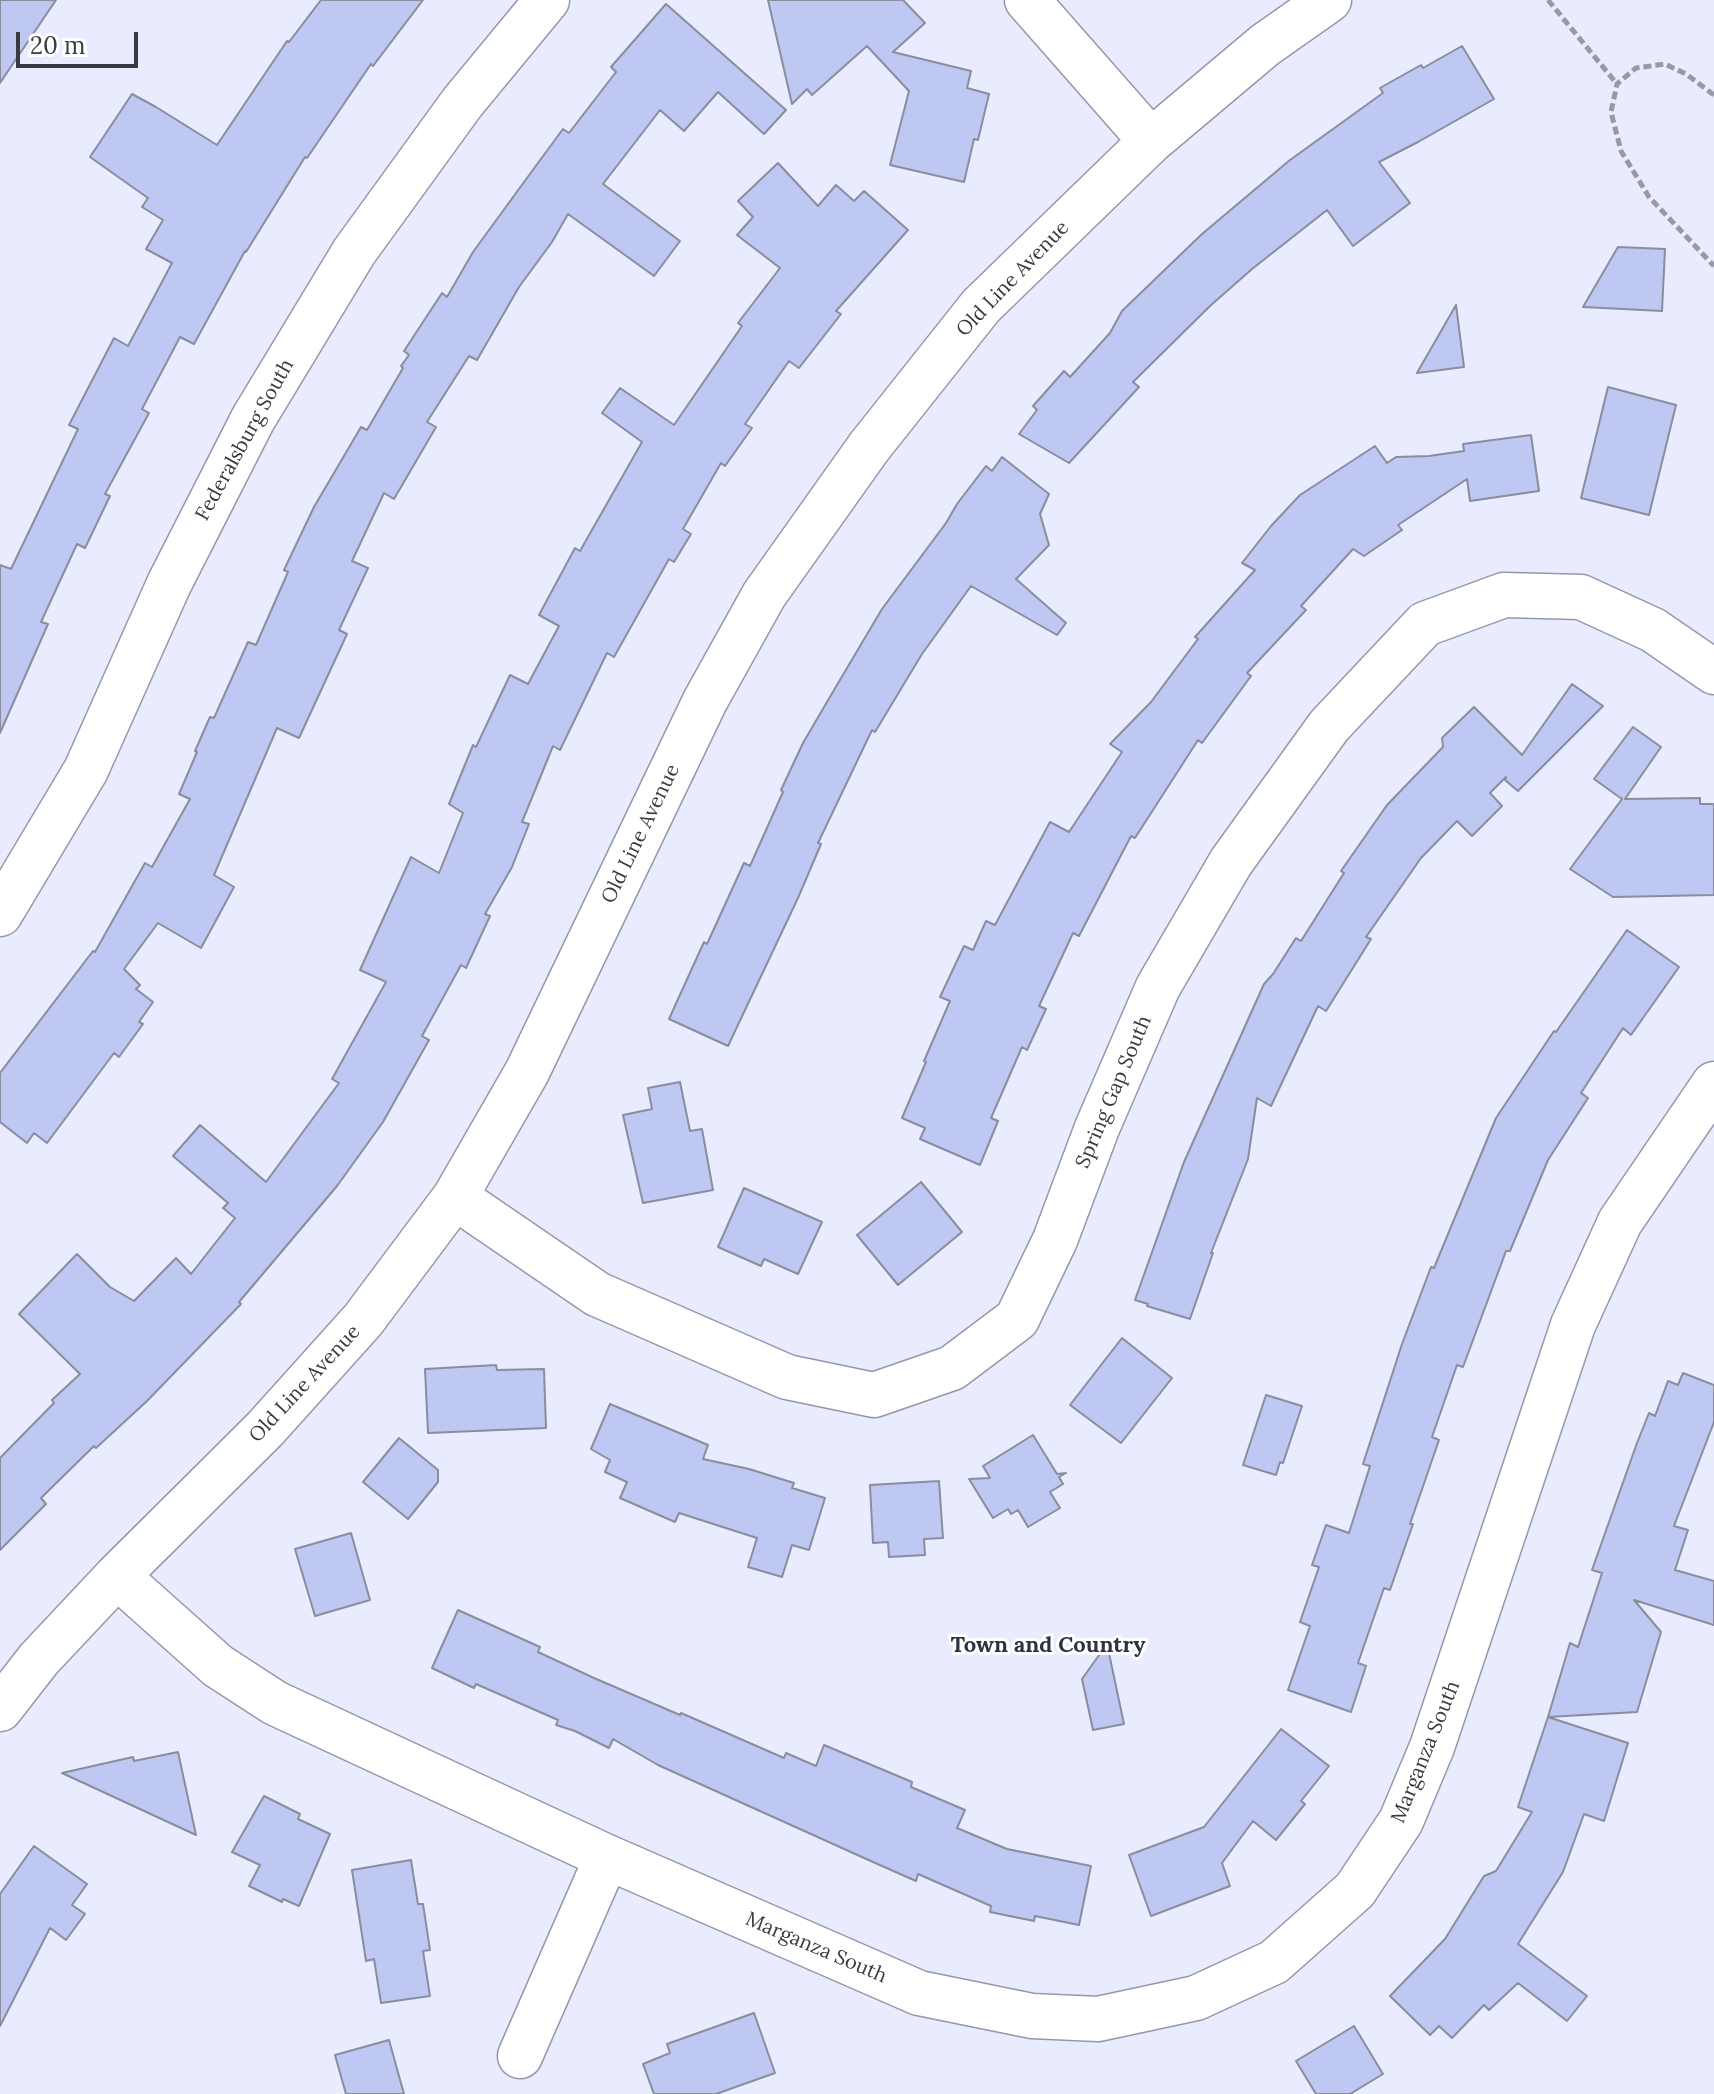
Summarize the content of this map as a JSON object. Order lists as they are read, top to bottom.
{
  "streets": {
    "street": [
      "Old Line Avenue",
      "Federalsburg South",
      "Spring Gap South",
      "Marganza South"
    ]
  },
  "crossings": [
    ["Old Line Avenue", "Spring Gap South"],
    ["Old Line Avenue", "Marganza South"]
  ],
  "districts": ["Town and Country"],
  "scale_bar": "20 m"
}
